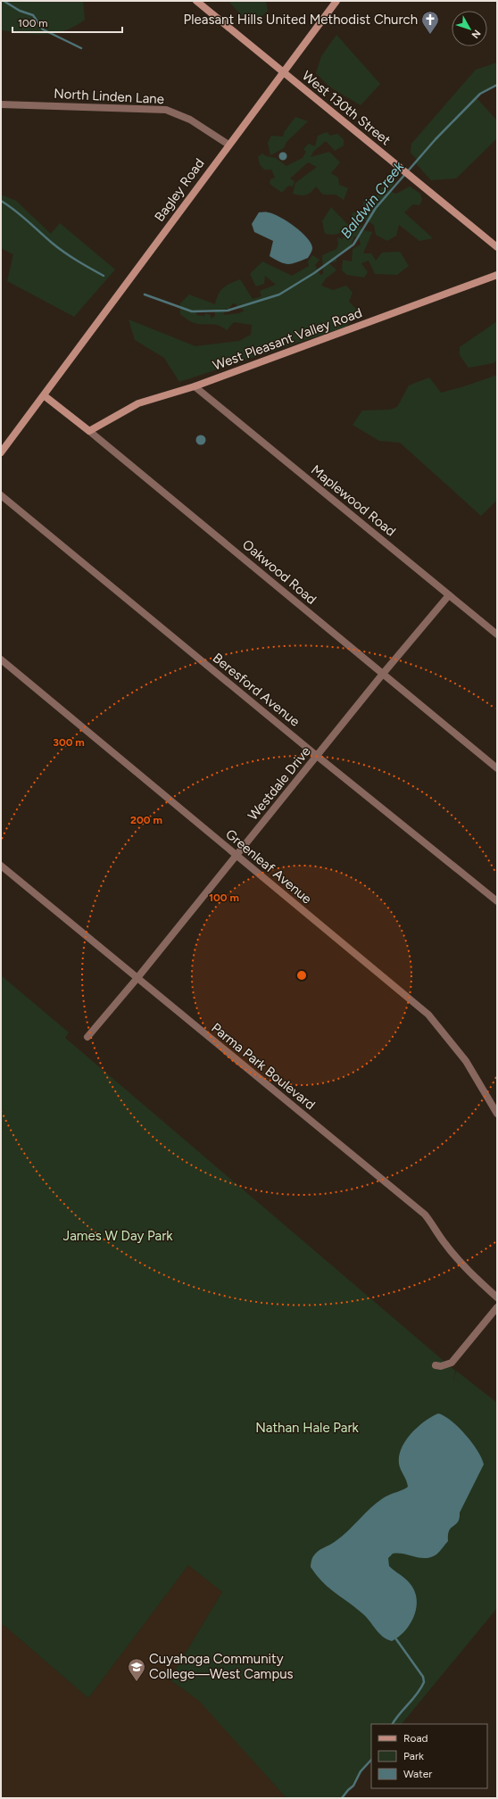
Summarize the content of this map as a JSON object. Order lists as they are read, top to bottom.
{
  "streets": {
    "main road": [
      "West 130th Street",
      "Bagley Road",
      "West Pleasant Valley Road",
      "Oakwood Road"
    ],
    "street": [
      "North Linden Lane",
      "Maplewood Road",
      "Beresford Avenue",
      "Westdale Drive",
      "Greenleaf Avenue",
      "Parma Park Boulevard"
    ]
  },
  "crossings": [
    ["North Linden Lane", "Bagley Road"],
    ["West 130th Street", "Bagley Road"],
    ["Bagley Road", "Oakwood Road"],
    ["West Pleasant Valley Road", "Maplewood Road"],
    ["West Pleasant Valley Road", "Oakwood Road"],
    ["Maplewood Road", "Westdale Drive"],
    ["Oakwood Road", "Westdale Drive"],
    ["Beresford Avenue", "Westdale Drive"],
    ["Westdale Drive", "Greenleaf Avenue"],
    ["Westdale Drive", "Parma Park Boulevard"]
  ],
  "water": ["Baldwin Creek"],
  "parks": ["James W Day Park", "Nathan Hale Park"],
  "places": {
    "church": ["Pleasant Hills United Methodist Church"],
    "school or university": ["Cuyahoga Community College—West Campus"]
  },
  "legend": ["Road", "Park", "Water"],
  "scale_bar": "100 m",
  "north": "bottom right",
  "rings": ["300 m", "200 m", "100 m"]
}
